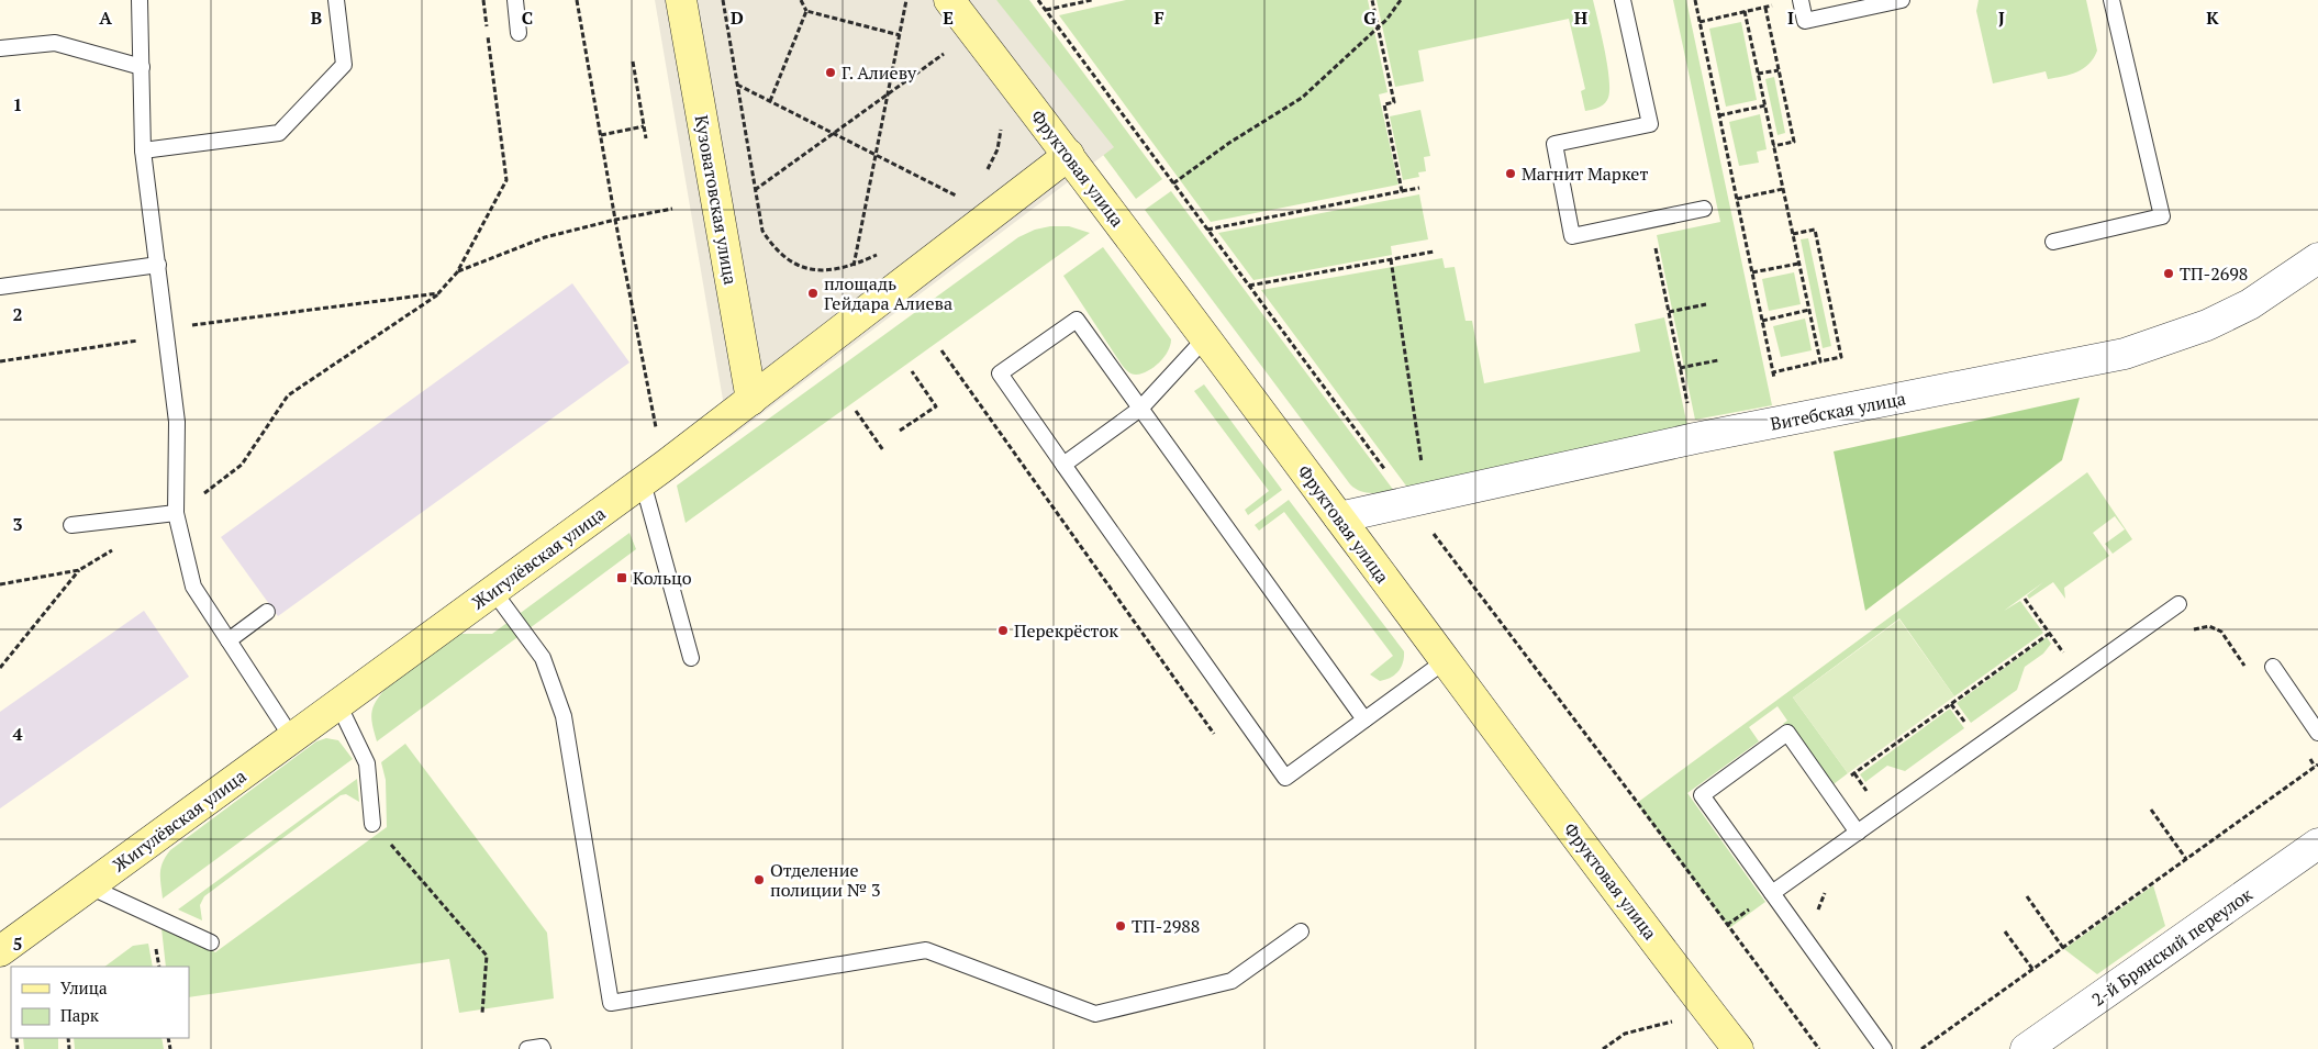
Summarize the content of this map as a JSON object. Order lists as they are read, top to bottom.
{
  "streets": {
    "street": [
      "Фруктовая улица",
      "Кузоватовская улица",
      "Витебская улица",
      "Жигулёвская улица",
      "2-й Брянский переулок"
    ]
  },
  "crossings": [
    ["Фруктовая улица", "Витебская улица"],
    ["Фруктовая улица", "Жигулёвская улица"],
    ["Кузоватовская улица", "Жигулёвская улица"]
  ],
  "places": {
    "other": [
      "Г. Алиеву",
      "Магнит Маркет",
      "ТП-2698",
      "площадь Гейдара Алиева",
      "Перекрёсток",
      "Отделение полиции № 3",
      "ТП-2988"
    ],
    "transit": ["Кольцо"]
  },
  "legend": ["Улица", "Парк"],
  "grid": {
    "columns": [
      "A",
      "B",
      "C",
      "D",
      "E",
      "F",
      "G",
      "H",
      "I",
      "J",
      "K"
    ],
    "rows": [
      "1",
      "2",
      "3",
      "4",
      "5"
    ]
  }
}
